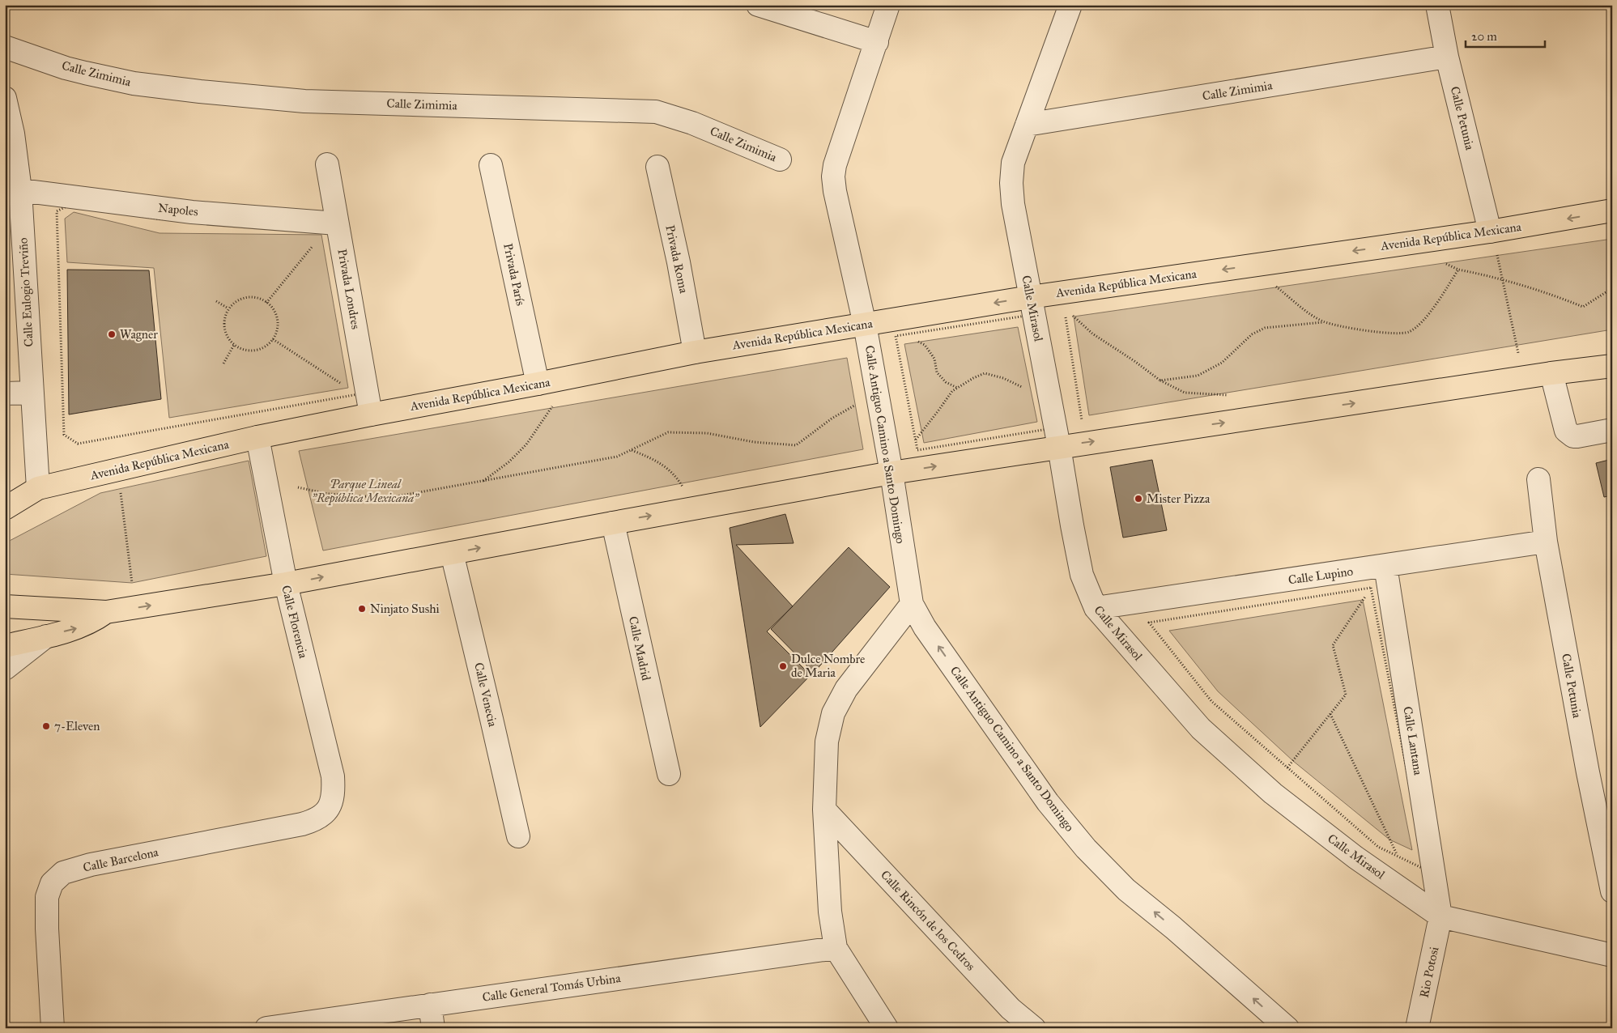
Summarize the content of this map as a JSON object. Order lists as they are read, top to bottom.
{
  "streets": {
    "main road": ["Avenida República Mexicana"],
    "street": [
      "Calle Zimimia",
      "Calle Petunia",
      "Napoles",
      "Privada Roma",
      "Privada París",
      "Privada Londres",
      "Calle Eulogio Treviño",
      "Calle Mirasol",
      "Calle Antiguo Camino a Santo Domingo",
      "Calle Lupino",
      "Calle Florencia",
      "Calle Madrid",
      "Calle Venecia",
      "Calle Lantana",
      "Calle Barcelona",
      "Calle Rincón de los Cedros",
      "Rio Potosi",
      "Calle General Tomás Urbina"
    ]
  },
  "crossings": [
    ["Calle Zimimia", "Calle Petunia"],
    ["Calle Zimimia", "Calle Mirasol"],
    ["Calle Petunia", "Avenida República Mexicana"],
    ["Calle Petunia", "Calle Lupino"],
    ["Napoles", "Privada Londres"],
    ["Napoles", "Calle Eulogio Treviño"],
    ["Avenida República Mexicana", "Privada Roma"],
    ["Avenida República Mexicana", "Privada París"],
    ["Avenida República Mexicana", "Privada Londres"],
    ["Avenida República Mexicana", "Calle Eulogio Treviño"],
    ["Avenida República Mexicana", "Calle Mirasol"],
    ["Avenida República Mexicana", "Calle Antiguo Camino a Santo Domingo"],
    ["Avenida República Mexicana", "Calle Florencia"],
    ["Calle Mirasol", "Calle Lupino"],
    ["Calle Mirasol", "Calle Lantana"],
    ["Calle Mirasol", "Rio Potosi"],
    ["Calle Lupino", "Calle Lantana"],
    ["Calle Florencia", "Calle Barcelona"],
    ["Calle Lantana", "Rio Potosi"]
  ],
  "one_way": ["Calle Antiguo Camino a Santo Domingo"],
  "parks": ["Parque Lineal \"República Mexicana\""],
  "places": [
    "Wagner",
    "Mister Pizza",
    "Ninjato Sushi",
    "Dulce Nombre de Maria",
    "7-Eleven"
  ],
  "scale_bar": "20 m"
}
